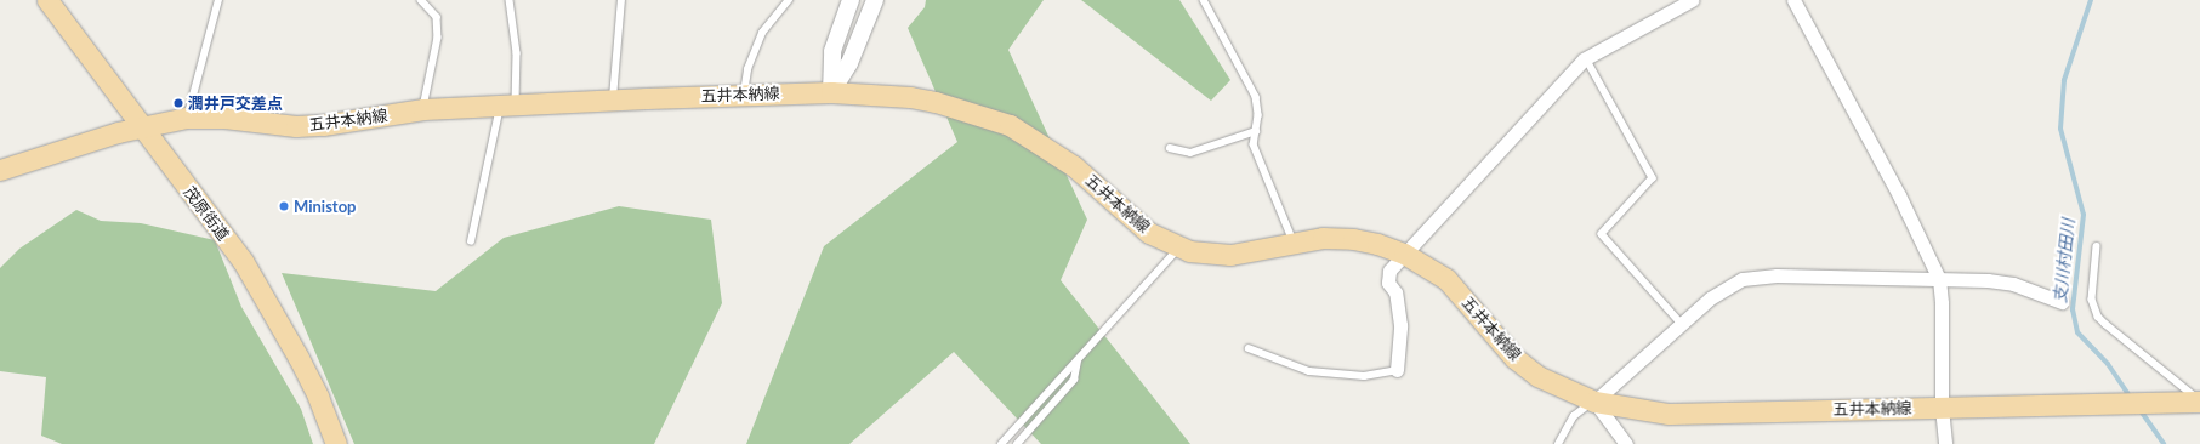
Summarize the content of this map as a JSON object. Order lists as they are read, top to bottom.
{
  "streets": {
    "main road": ["五井本納線", "茂原街道"]
  },
  "crossings": [
    ["五井本納線", "茂原街道"]
  ],
  "water": ["支川村田川"],
  "places": ["潤井戸交差点", "Ministop"]
}
